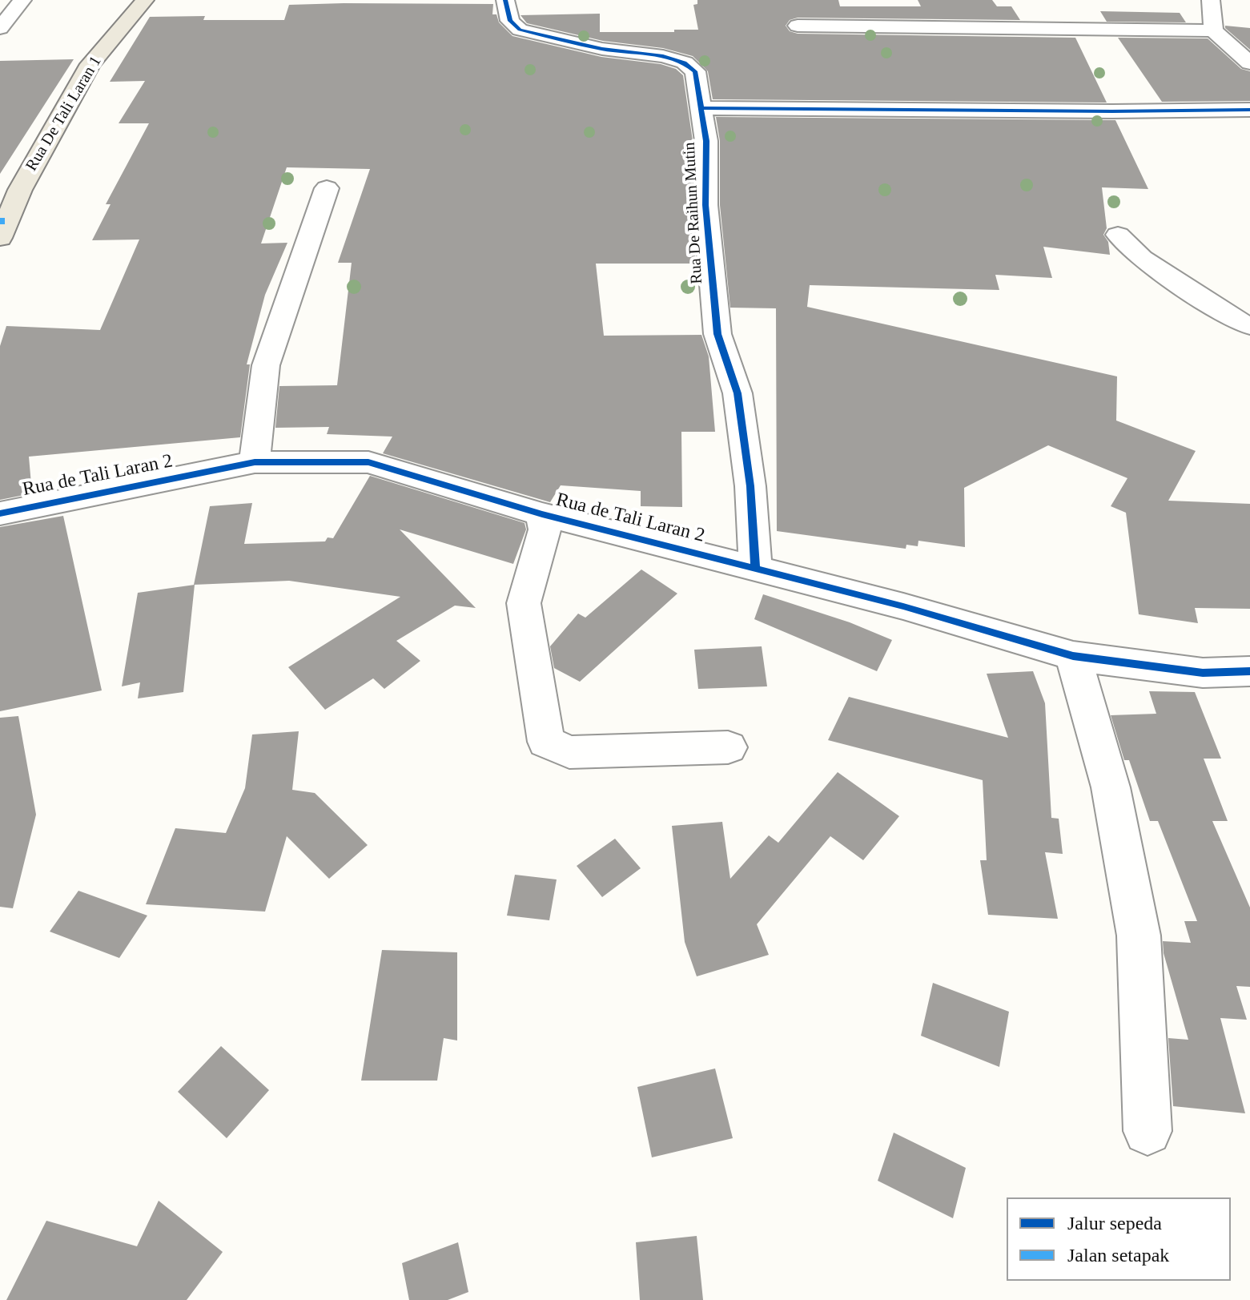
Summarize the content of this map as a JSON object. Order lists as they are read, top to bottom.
{
  "streets": {
    "main road": ["Rua De Tali Laran 1"],
    "street": ["Rua De Raihun Mutin", "Rua de Tali Laran 2"]
  },
  "crossings": [
    ["Rua De Raihun Mutin", "Rua de Tali Laran 2"]
  ],
  "legend": ["Jalur sepeda", "Jalan setapak"]
}
